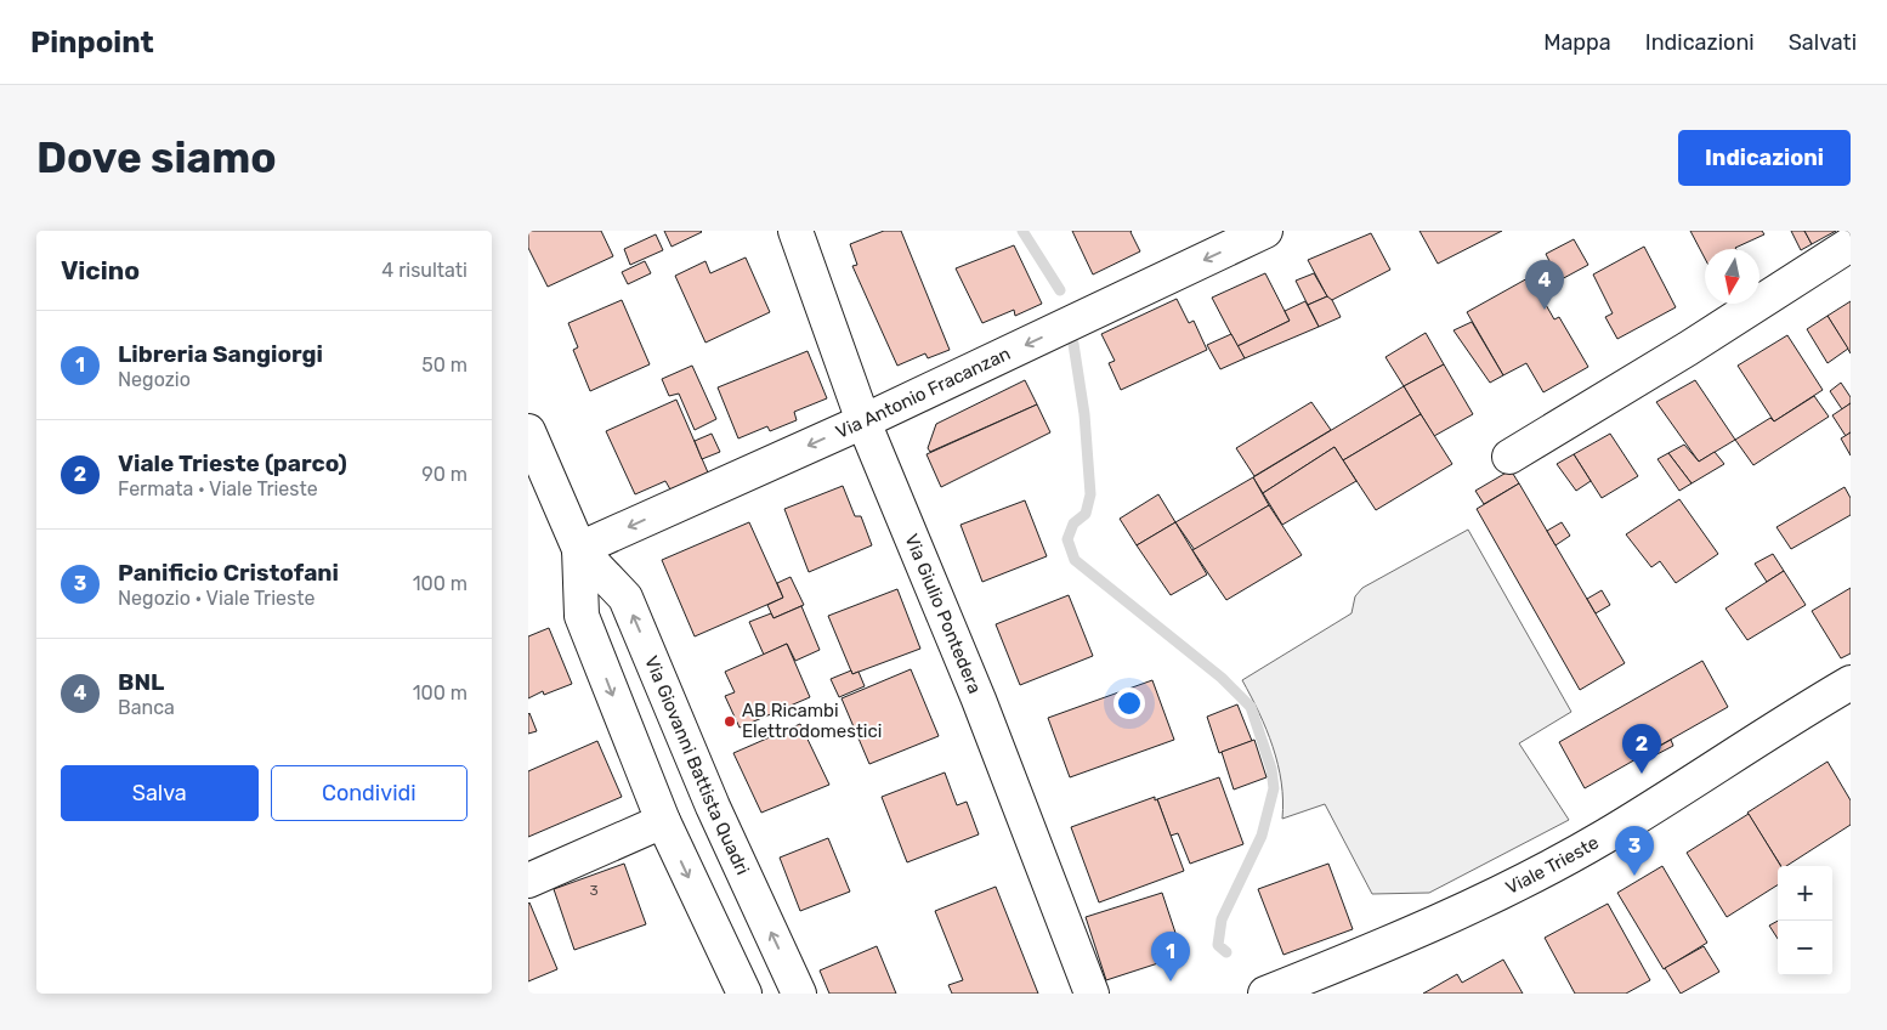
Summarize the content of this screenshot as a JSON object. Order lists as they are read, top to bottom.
{
  "streets": {
    "street": [
      "Via Antonio Fracanzan",
      "Via Giulio Pontedera",
      "Via Giovanni Battista Quadri",
      "Viale Trieste"
    ]
  },
  "crossings": [
    ["Via Antonio Fracanzan", "Via Giulio Pontedera"],
    ["Via Antonio Fracanzan", "Via Giovanni Battista Quadri"]
  ],
  "one_way": ["Via Antonio Fracanzan"],
  "places": ["AB Ricambi Elettrodomestici"],
  "house_numbers": ["3"],
  "north": "bottom",
  "page": {
    "header": "Pinpoint",
    "nav": ["Mappa", "Indicazioni", "Salvati"],
    "buttons": [
      "Indicazioni",
      ["Salva", "Condividi"]
    ],
    "title": "Dove siamo",
    "heading": ["Vicino", "4 risultati"],
    "pins": [
      "4",
      "2",
      "3",
      "1"
    ],
    "list": [
      {
        "mark": "1",
        "name": "Libreria Sangiorgi",
        "note": "Negozio",
        "value": "50 m"
      },
      {
        "mark": "2",
        "name": "Viale Trieste (parco)",
        "note": "Fermata · Viale Trieste",
        "value": "90 m"
      },
      {
        "mark": "3",
        "name": "Panificio Cristofani",
        "note": "Negozio · Viale Trieste",
        "value": "100 m"
      },
      {
        "mark": "4",
        "name": "BNL",
        "note": "Banca",
        "value": "100 m"
      }
    ],
    "map_buttons": ["+", "−"]
  }
}
